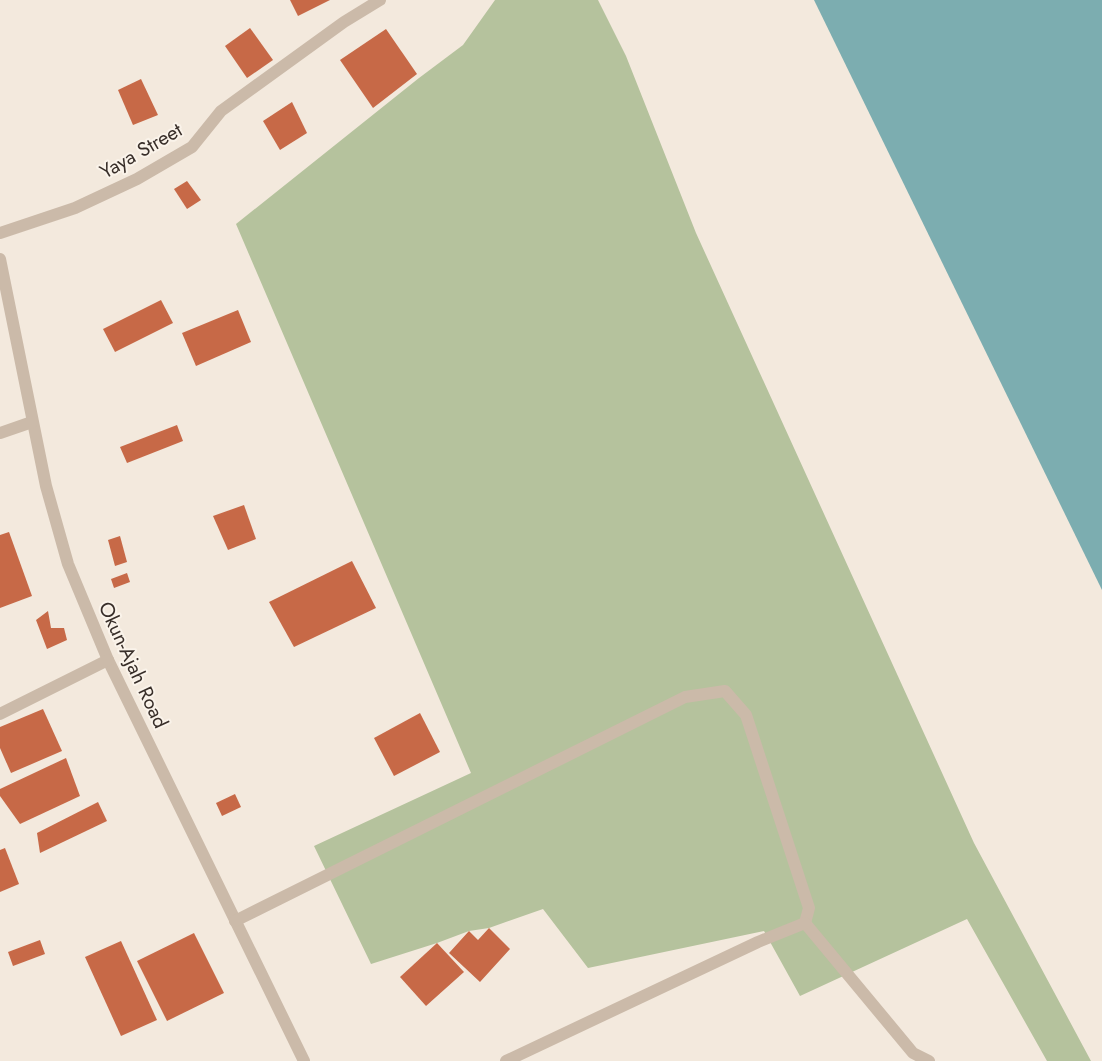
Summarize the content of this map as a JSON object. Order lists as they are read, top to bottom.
{
  "streets": {
    "street": ["Yaya Street", "Okun-Ajah Road"]
  }
}
